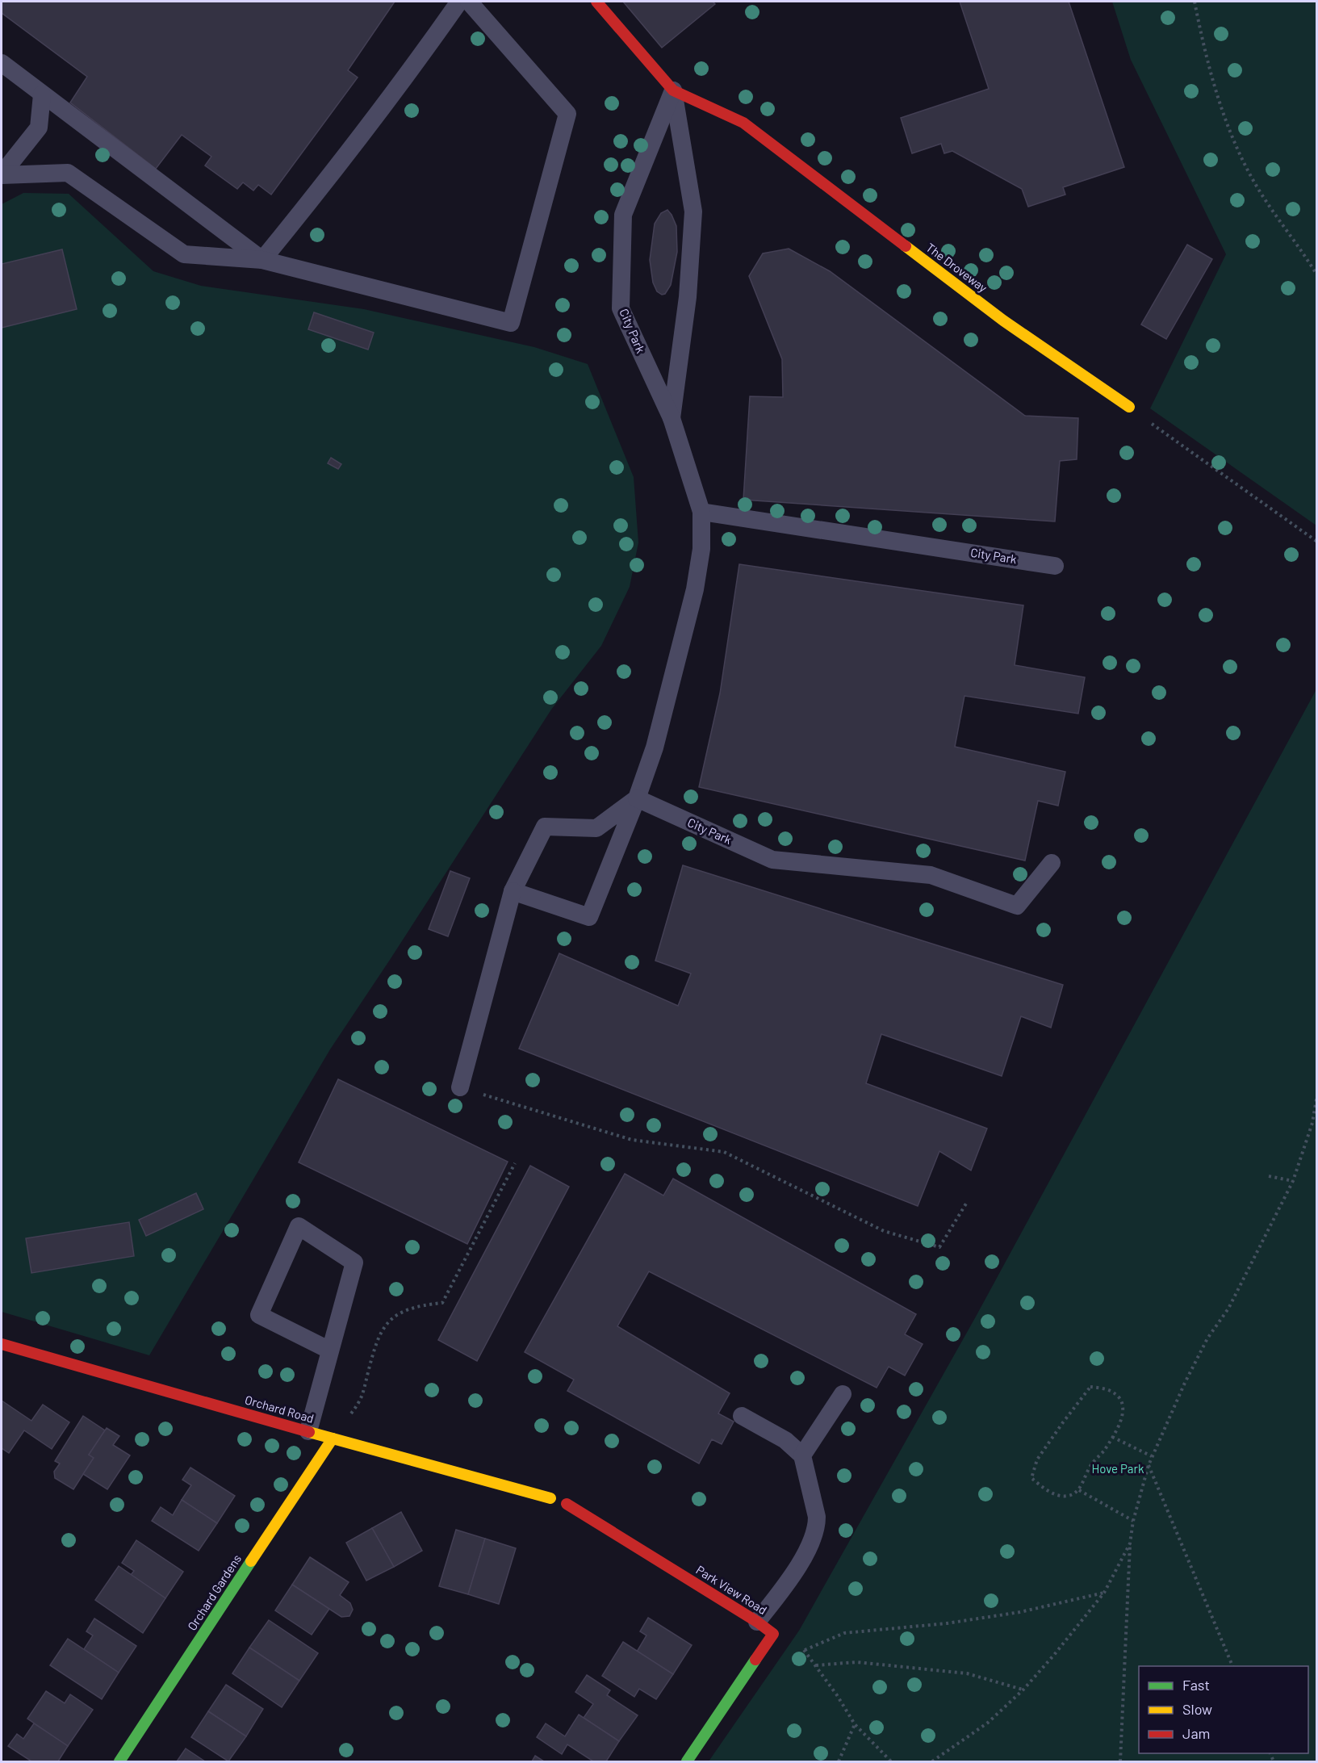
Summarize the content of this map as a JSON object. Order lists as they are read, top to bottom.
{
  "streets": {
    "street": [
      "The Droveway",
      "Orchard Road",
      "Park View Road",
      "Orchard Gardens"
    ],
    "lane": ["City Park"]
  },
  "crossings": [
    ["The Droveway", "City Park"],
    ["Orchard Road", "Orchard Gardens"]
  ],
  "parks": ["Hove Park"],
  "legend": ["Fast", "Slow", "Jam"]
}
